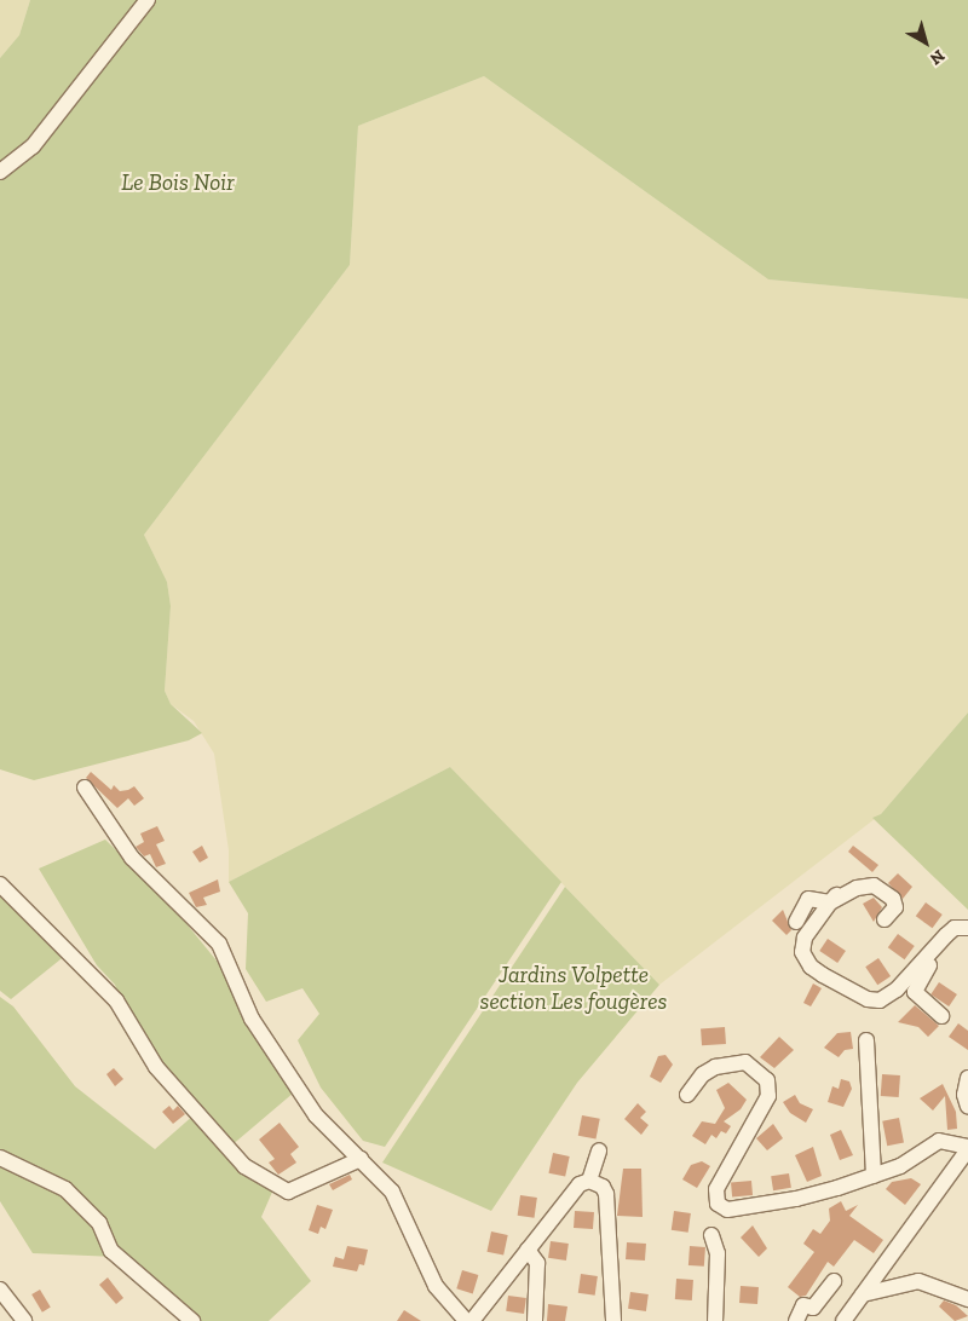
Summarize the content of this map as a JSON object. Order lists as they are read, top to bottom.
{
  "parks": ["Le Bois Noir", "Jardins Volpette section Les fougères"],
  "north": "bottom right"
}
